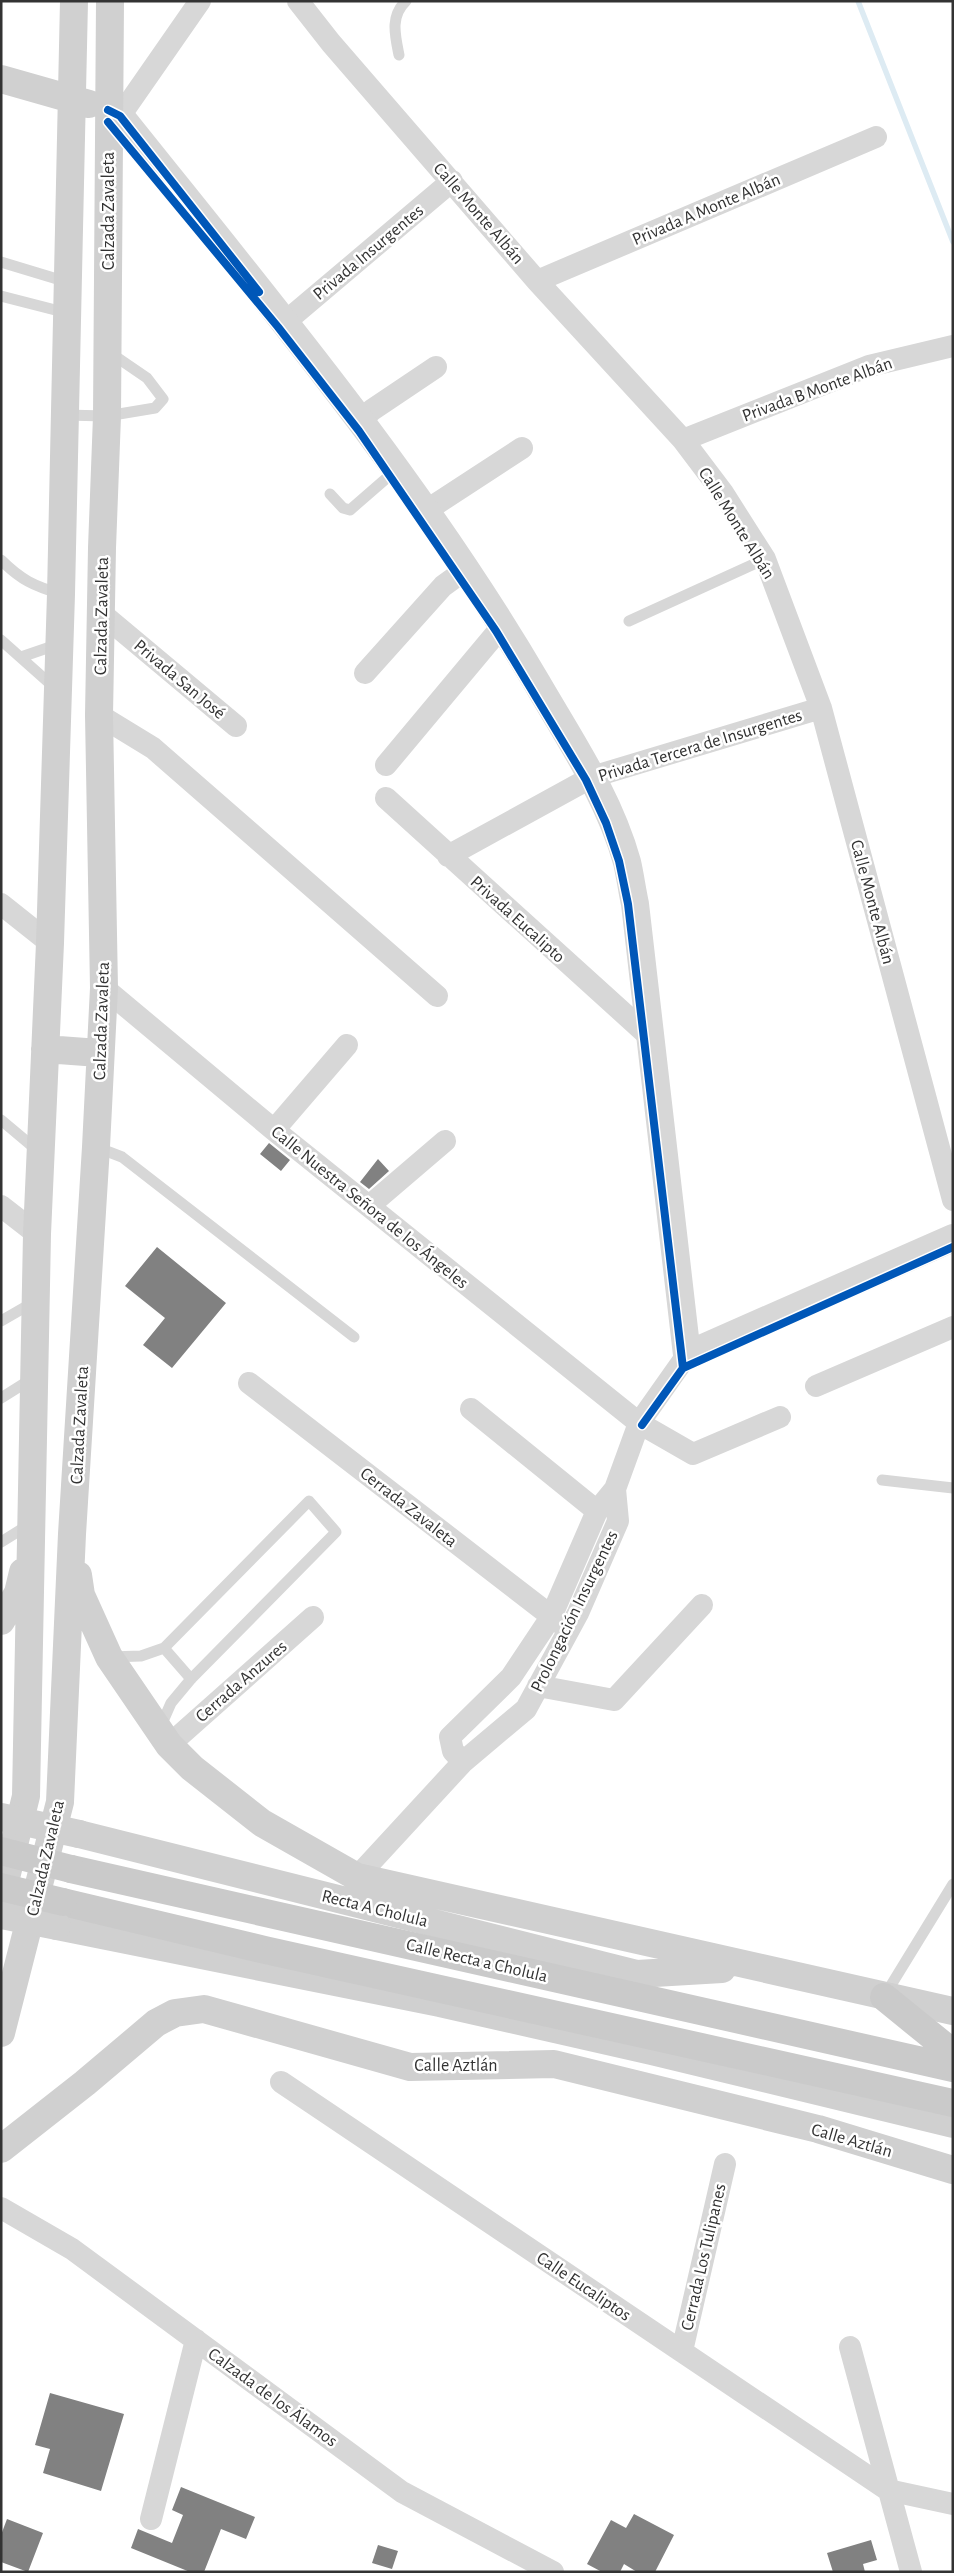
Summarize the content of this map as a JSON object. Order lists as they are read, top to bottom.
{
  "streets": {
    "main road": [
      "Calzada Zavaleta",
      "Recta A Cholula",
      "Calle Recta a Cholula",
      "Calle Aztlán"
    ],
    "street": [
      "Privada A Monte Albán",
      "Calle Monte Albán",
      "Privada Insurgentes",
      "Privada B Monte Albán",
      "Privada San José",
      "Privada Tercera de Insurgentes",
      "Privada Eucalipto",
      "Calle Nuestra Señora de los Ángeles",
      "Cerrada Zavaleta",
      "Prolongación Insurgentes",
      "Cerrada Anzures",
      "Cerrada Los Tulipanes",
      "Calle Eucaliptos",
      "Calzada de los Álamos"
    ]
  },
  "crossings": [
    ["Privada A Monte Albán", "Calle Monte Albán"],
    ["Calzada Zavaleta", "Privada San José"],
    ["Calzada Zavaleta", "Calle Nuestra Señora de los Ángeles"],
    ["Calle Monte Albán", "Privada Insurgentes"],
    ["Calle Monte Albán", "Privada B Monte Albán"],
    ["Calle Monte Albán", "Privada Tercera de Insurgentes"],
    ["Privada Tercera de Insurgentes", "Privada Eucalipto"],
    ["Calle Nuestra Señora de los Ángeles", "Prolongación Insurgentes"],
    ["Cerrada Zavaleta", "Prolongación Insurgentes"],
    ["Cerrada Los Tulipanes", "Calle Eucaliptos"]
  ]
}
